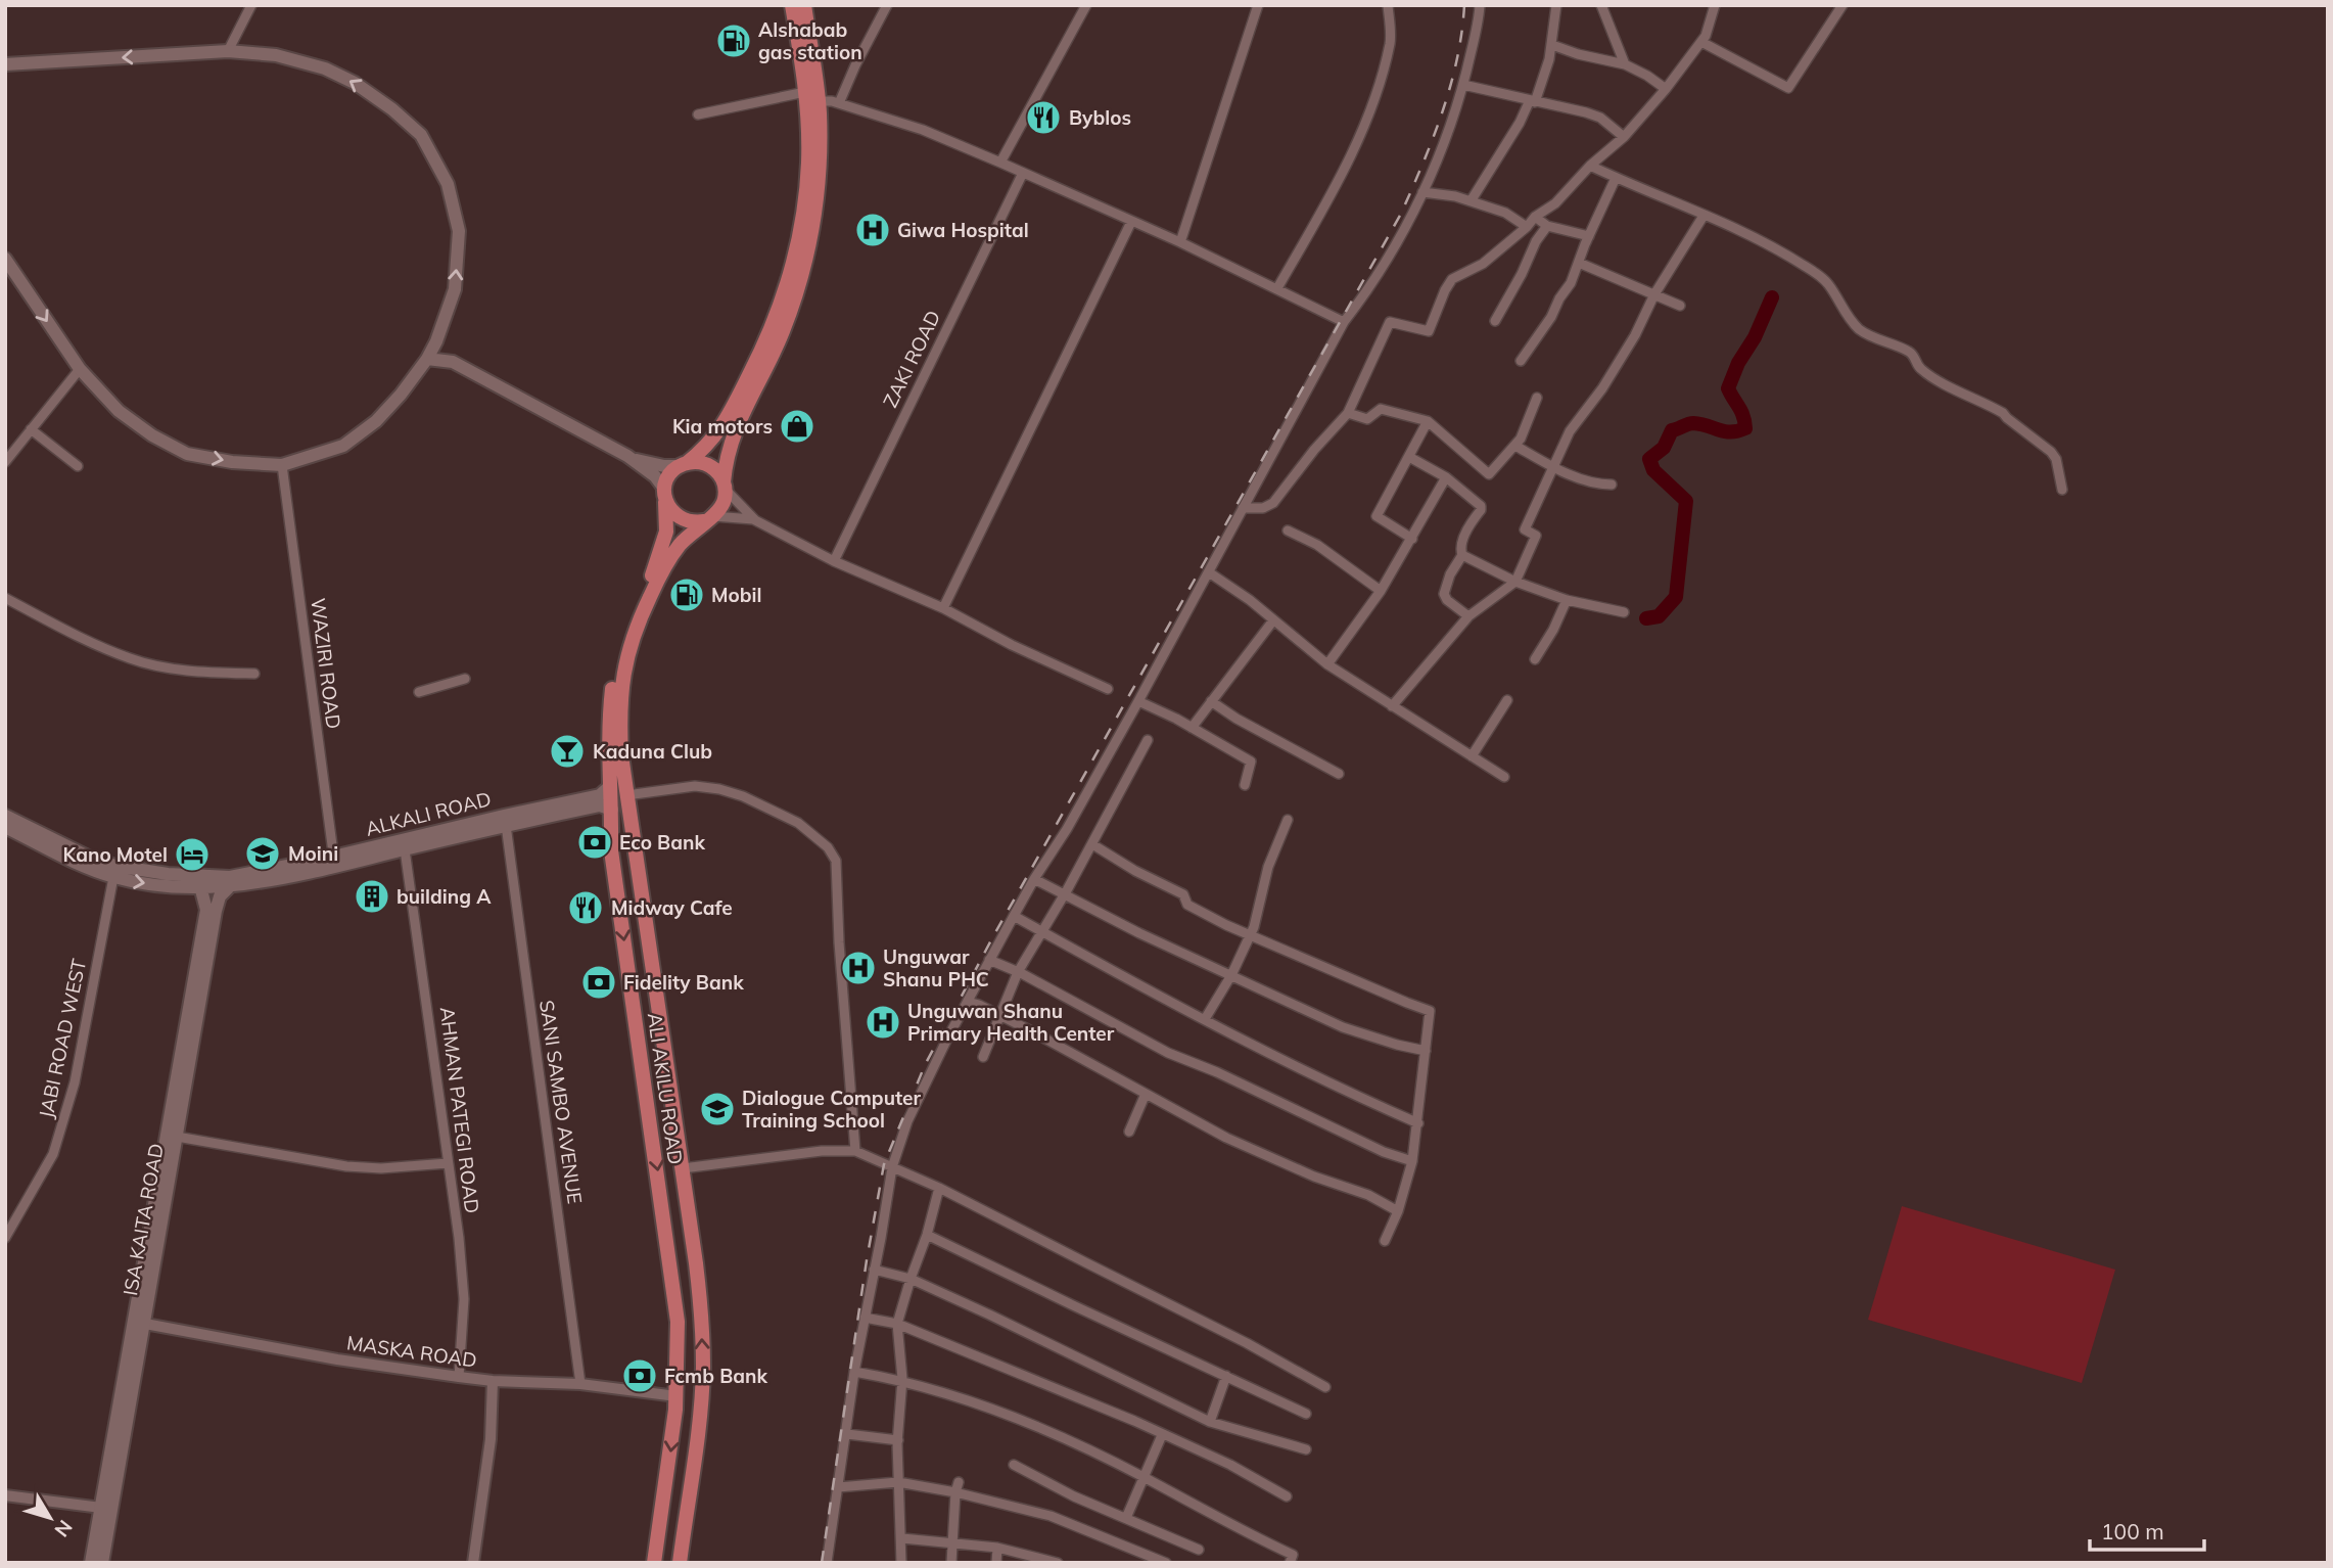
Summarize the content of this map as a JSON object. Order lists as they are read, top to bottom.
{
  "streets": {
    "main road": ["ALKALI ROAD", "ALI AKILU ROAD", "ISA KAITA ROAD"],
    "street": [
      "ZAKI ROAD",
      "WAZIRI ROAD",
      "JABI ROAD WEST",
      "SANI SAMBO AVENUE",
      "AHMAN PATEGI ROAD",
      "MASKA ROAD"
    ]
  },
  "crossings": [
    ["WAZIRI ROAD", "ALKALI ROAD"],
    ["ALKALI ROAD", "JABI ROAD WEST"],
    ["ALKALI ROAD", "ALI AKILU ROAD"],
    ["ALKALI ROAD", "SANI SAMBO AVENUE"],
    ["ALKALI ROAD", "AHMAN PATEGI ROAD"],
    ["ALKALI ROAD", "ISA KAITA ROAD"],
    ["ALI AKILU ROAD", "MASKA ROAD"],
    ["SANI SAMBO AVENUE", "MASKA ROAD"],
    ["AHMAN PATEGI ROAD", "MASKA ROAD"],
    ["ISA KAITA ROAD", "MASKA ROAD"]
  ],
  "places": {
    "fuel station": ["Alshabab gas station", "Mobil"],
    "restaurant": ["Byblos", "Midway Cafe"],
    "hospital": ["Giwa Hospital", "Unguwar Shanu PHC", "Unguwan Shanu Primary Health Center"],
    "shop": ["Kia motors"],
    "bar": ["Kaduna Club"],
    "bank": ["Eco Bank", "Fidelity Bank", "Fcmb Bank"],
    "school or university": ["Moini", "Dialogue Computer Training School"],
    "hotel": ["Kano Motel"],
    "building": ["building A"]
  },
  "scale_bar": "100 m",
  "north": "bottom right"
}
